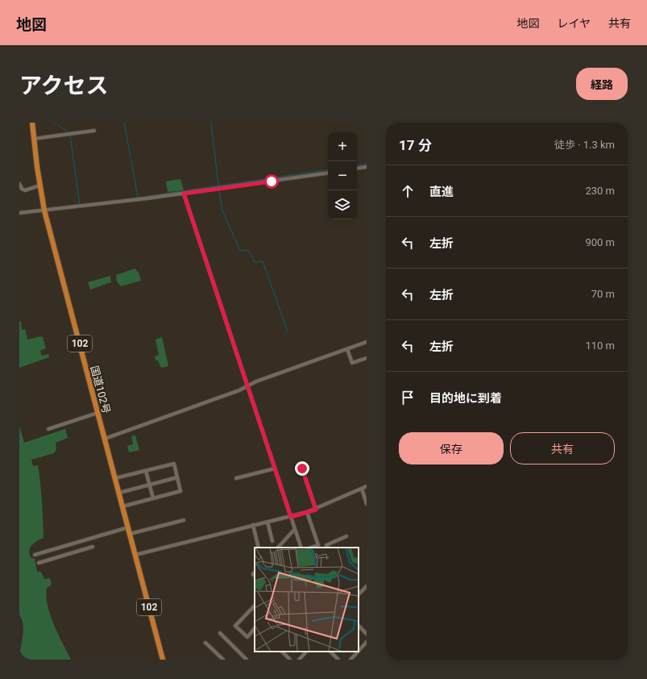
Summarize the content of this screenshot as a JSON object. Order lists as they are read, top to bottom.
{
  "streets": {
    "highway": ["102", "国道102号"]
  },
  "page": {
    "header": "地図",
    "nav": ["地図", "レイヤ", "共有"],
    "title": "アクセス",
    "buttons": [
      "経路",
      ["保存", "共有"]
    ],
    "heading": ["17 分", "徒歩 · 1.3 km"],
    "map_buttons": ["+", "−"],
    "list": [
      ["直進", "230 m"],
      ["左折", "900 m"],
      ["左折", "70 m"],
      ["左折", "110 m"],
      "目的地に到着"
    ]
  }
}
